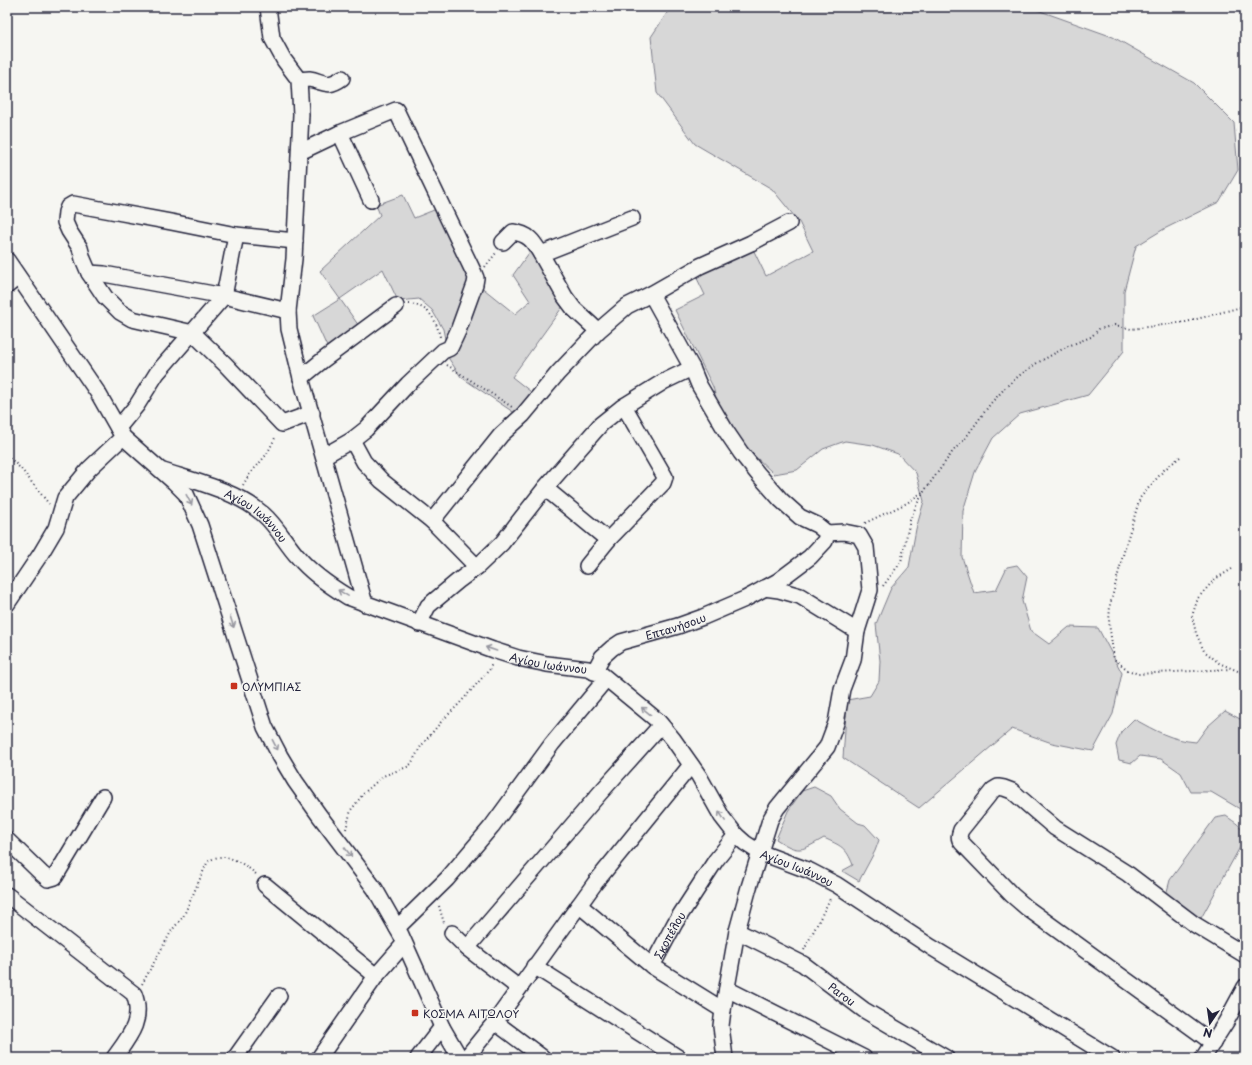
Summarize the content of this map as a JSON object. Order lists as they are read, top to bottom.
{
  "streets": {
    "street": [
      "Αγίου Ιωάννου",
      "Επτανήσοιυ",
      "Σκοπέλου",
      "Parou"
    ]
  },
  "crossings": [
    ["Αγίου Ιωάννου", "Επτανήσοιυ"],
    ["Αγίου Ιωάννου", "Σκοπέλου"]
  ],
  "places": {
    "transit": ["ΟΛΥΜΠΙΑΣ", "ΚΟΣΜΑ ΑΙΤΩΛΟΥ"]
  },
  "north": "bottom"
}
